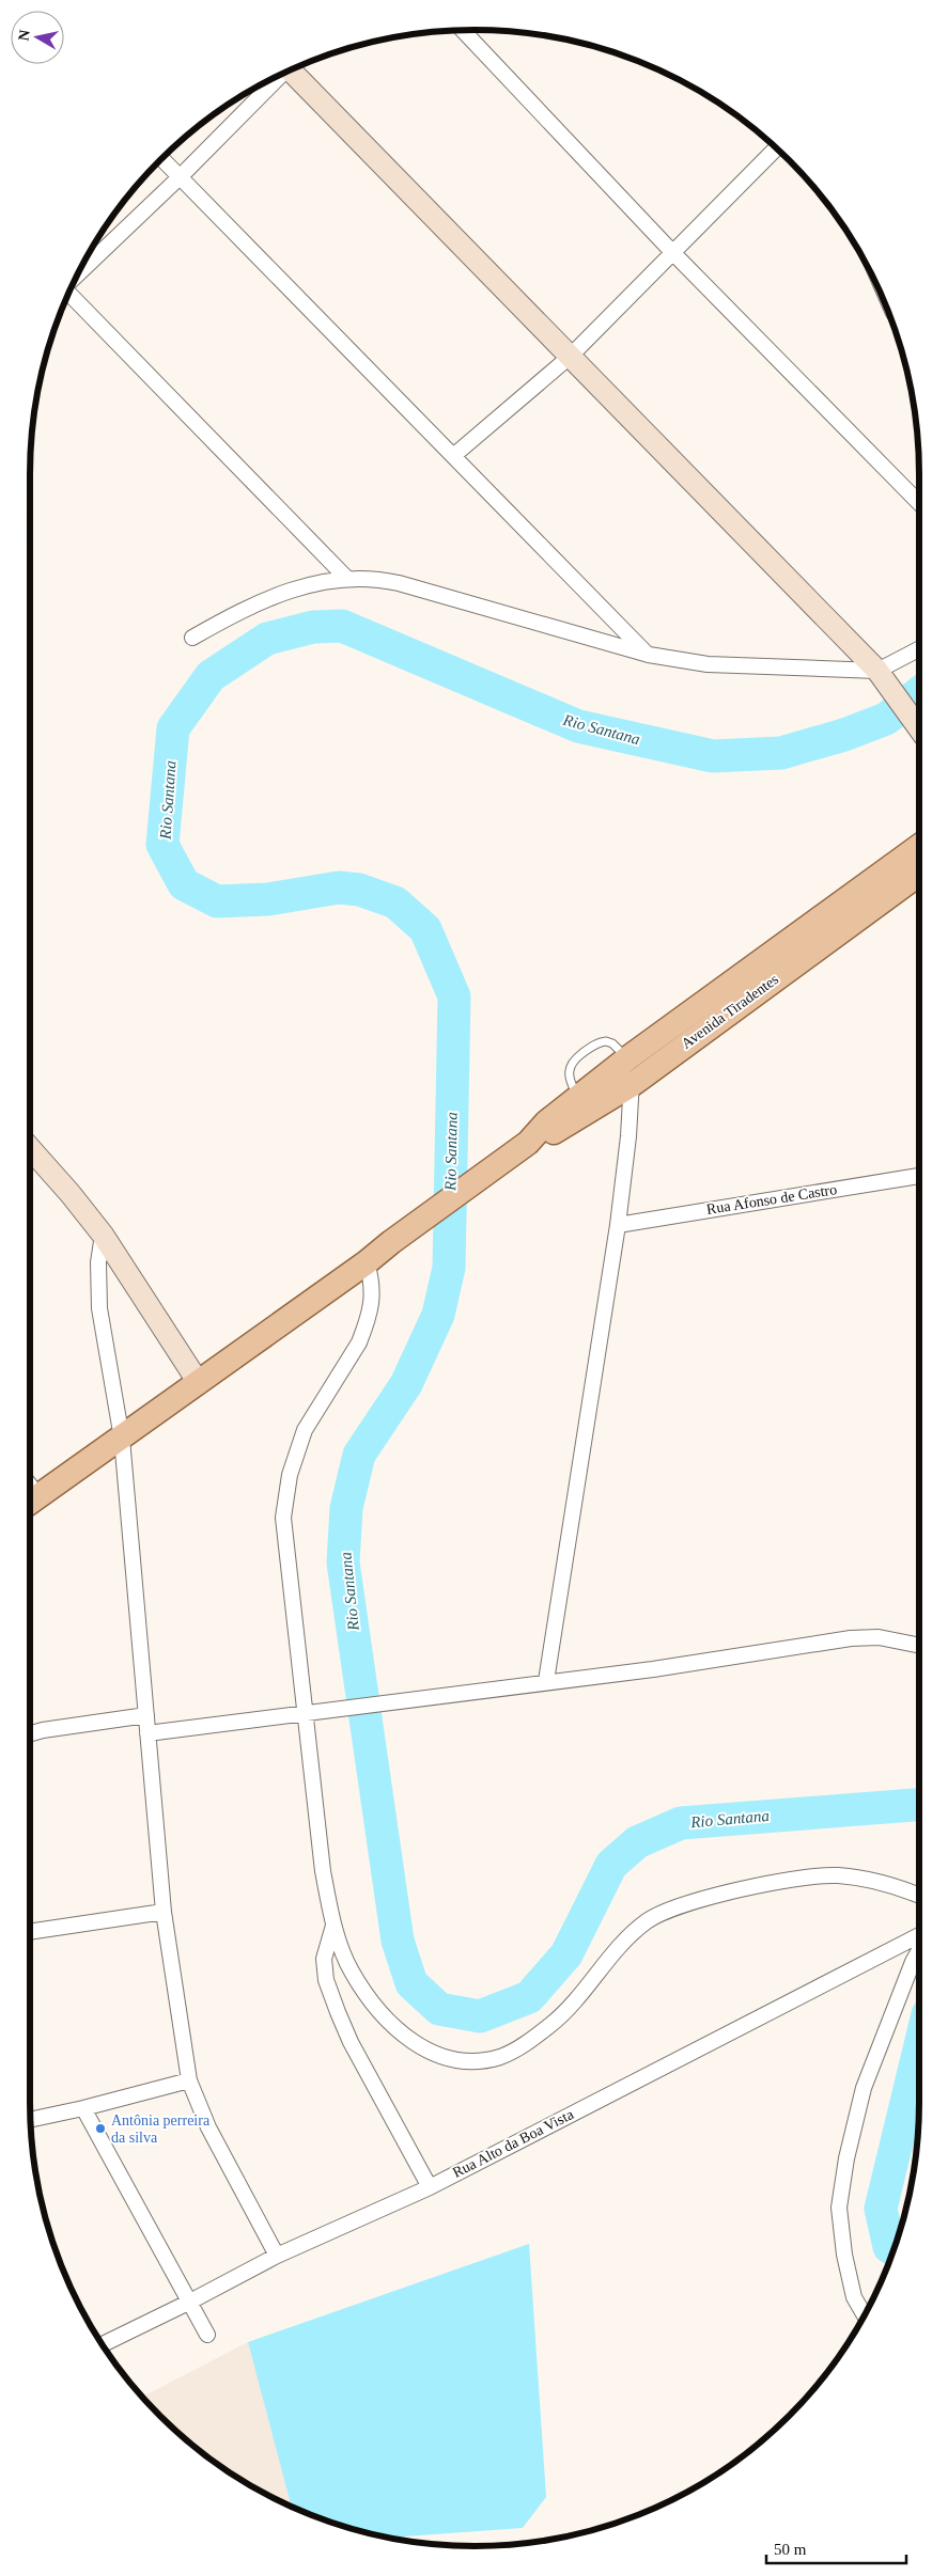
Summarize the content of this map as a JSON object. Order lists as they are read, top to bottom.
{
  "streets": {
    "main road": ["Avenida Tiradentes"],
    "street": ["Rua Afonso de Castro", "Rua Alto da Boa Vista"]
  },
  "water": ["Rio Santana"],
  "places": ["Antônia perreira da silva"],
  "scale_bar": "50 m",
  "north": "left"
}
